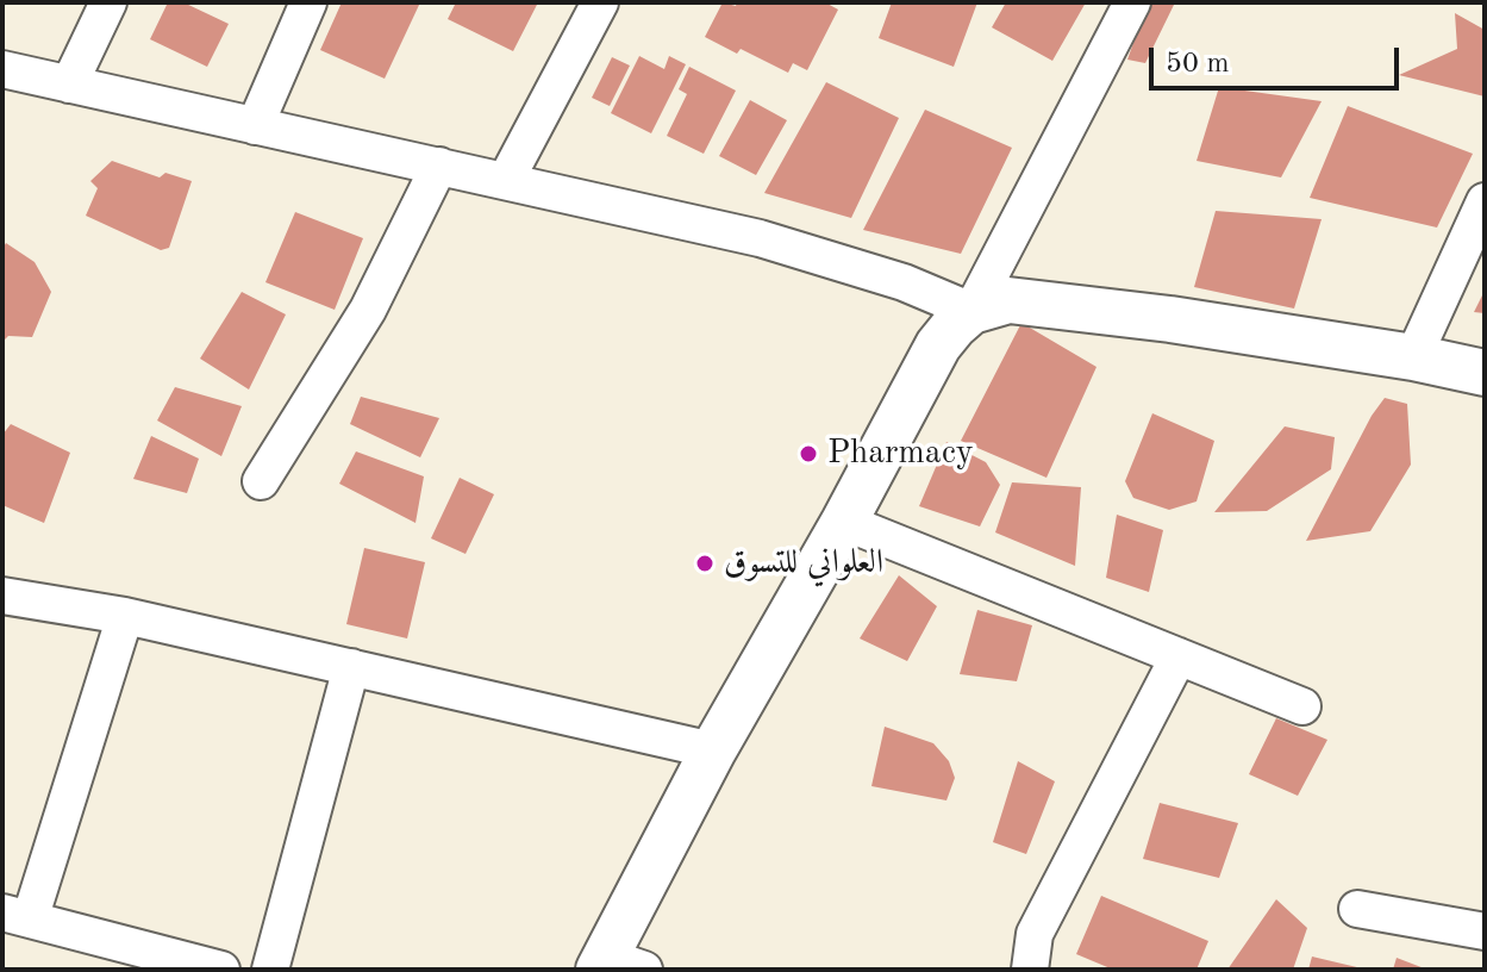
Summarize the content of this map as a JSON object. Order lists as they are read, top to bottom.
{
  "places": ["Pharmacy", "العلواني للتسوق"],
  "scale_bar": "50 m"
}
